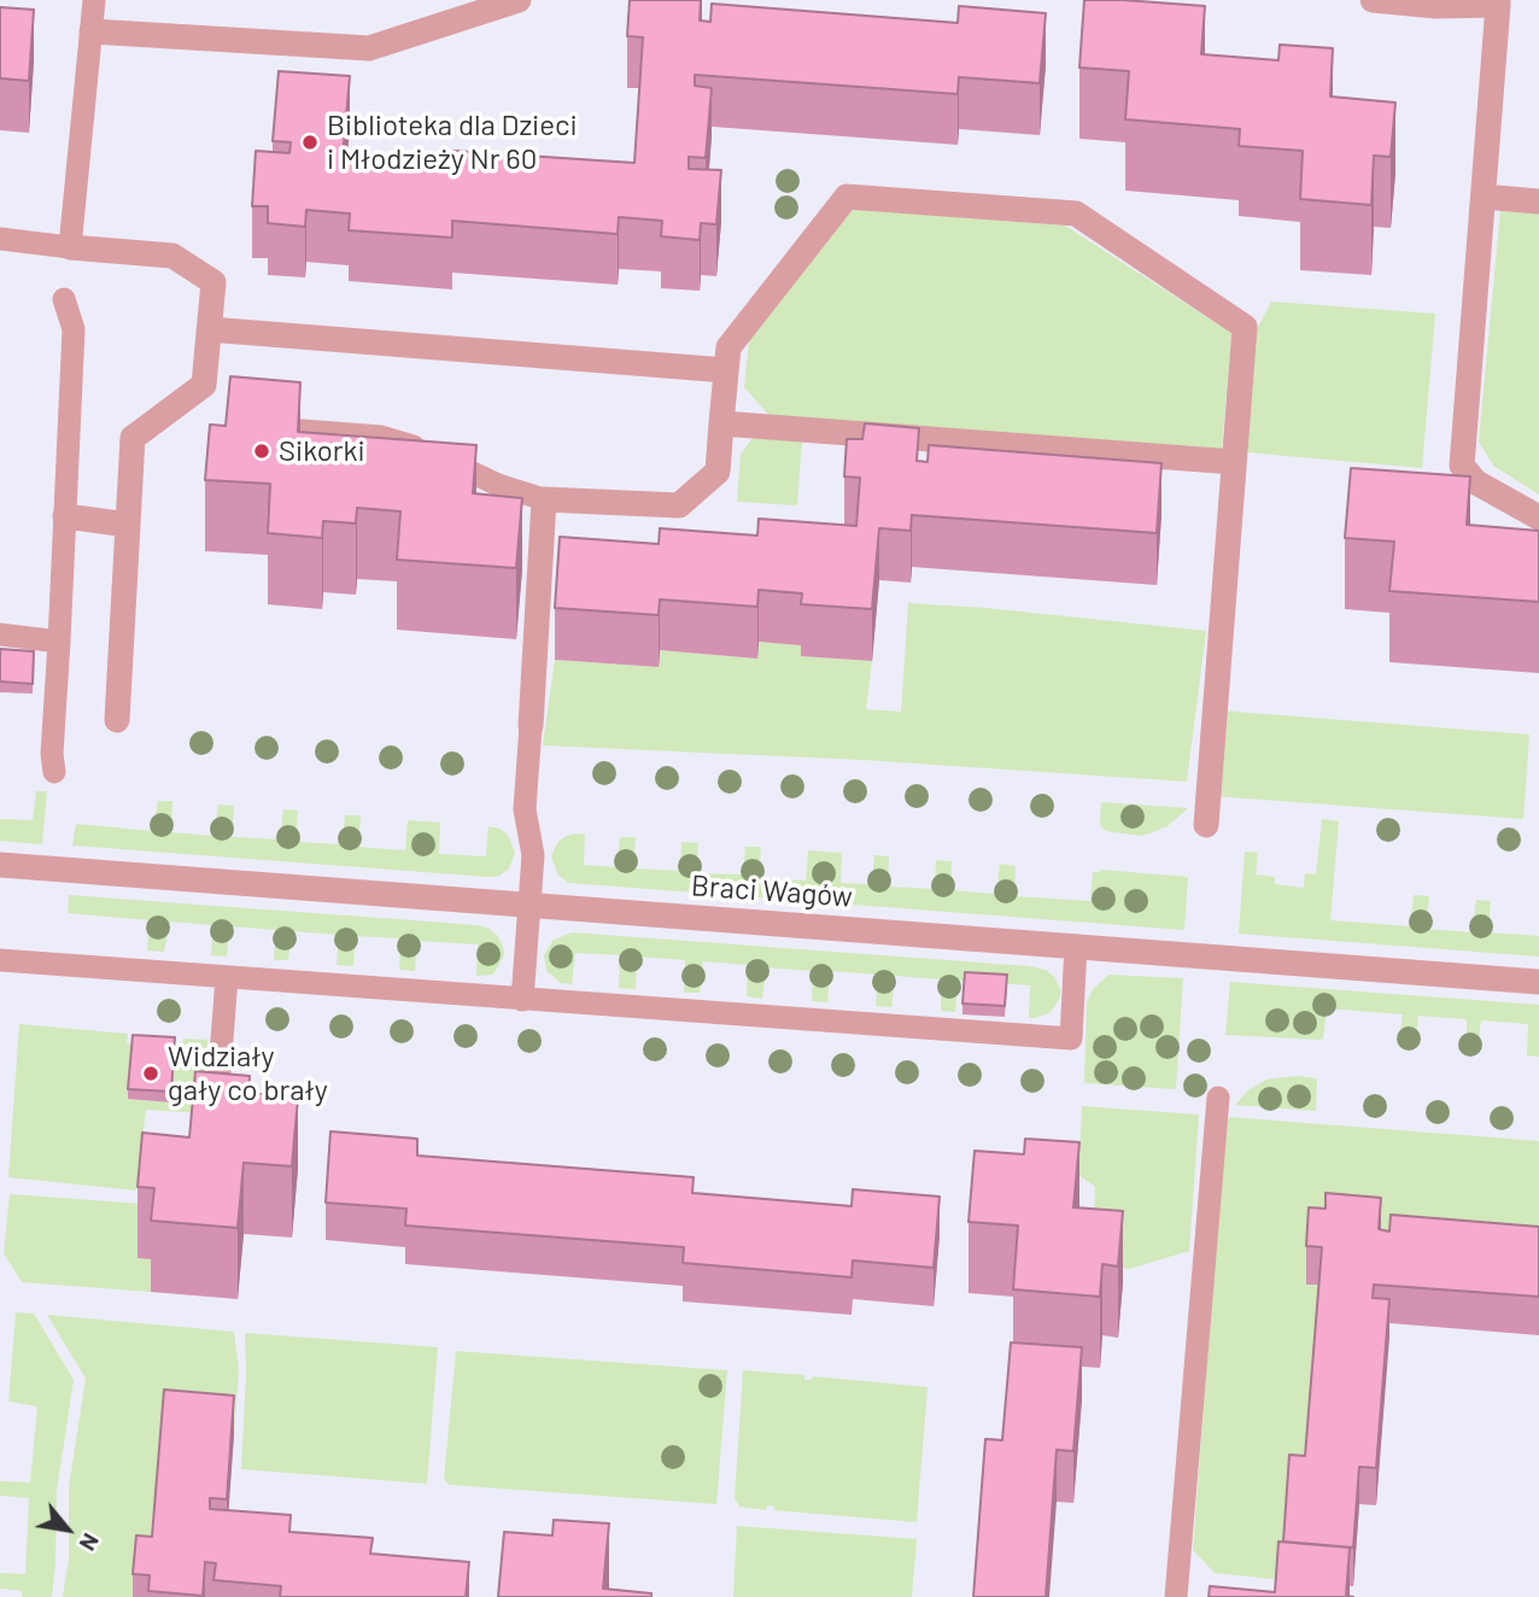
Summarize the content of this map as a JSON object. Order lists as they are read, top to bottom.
{
  "streets": {
    "street": ["Braci Wagów"]
  },
  "places": ["Biblioteka dla Dzieci i Młodzieży Nr 60", "Sikorki", "Widziały gały co brały"],
  "north": "bottom right"
}
